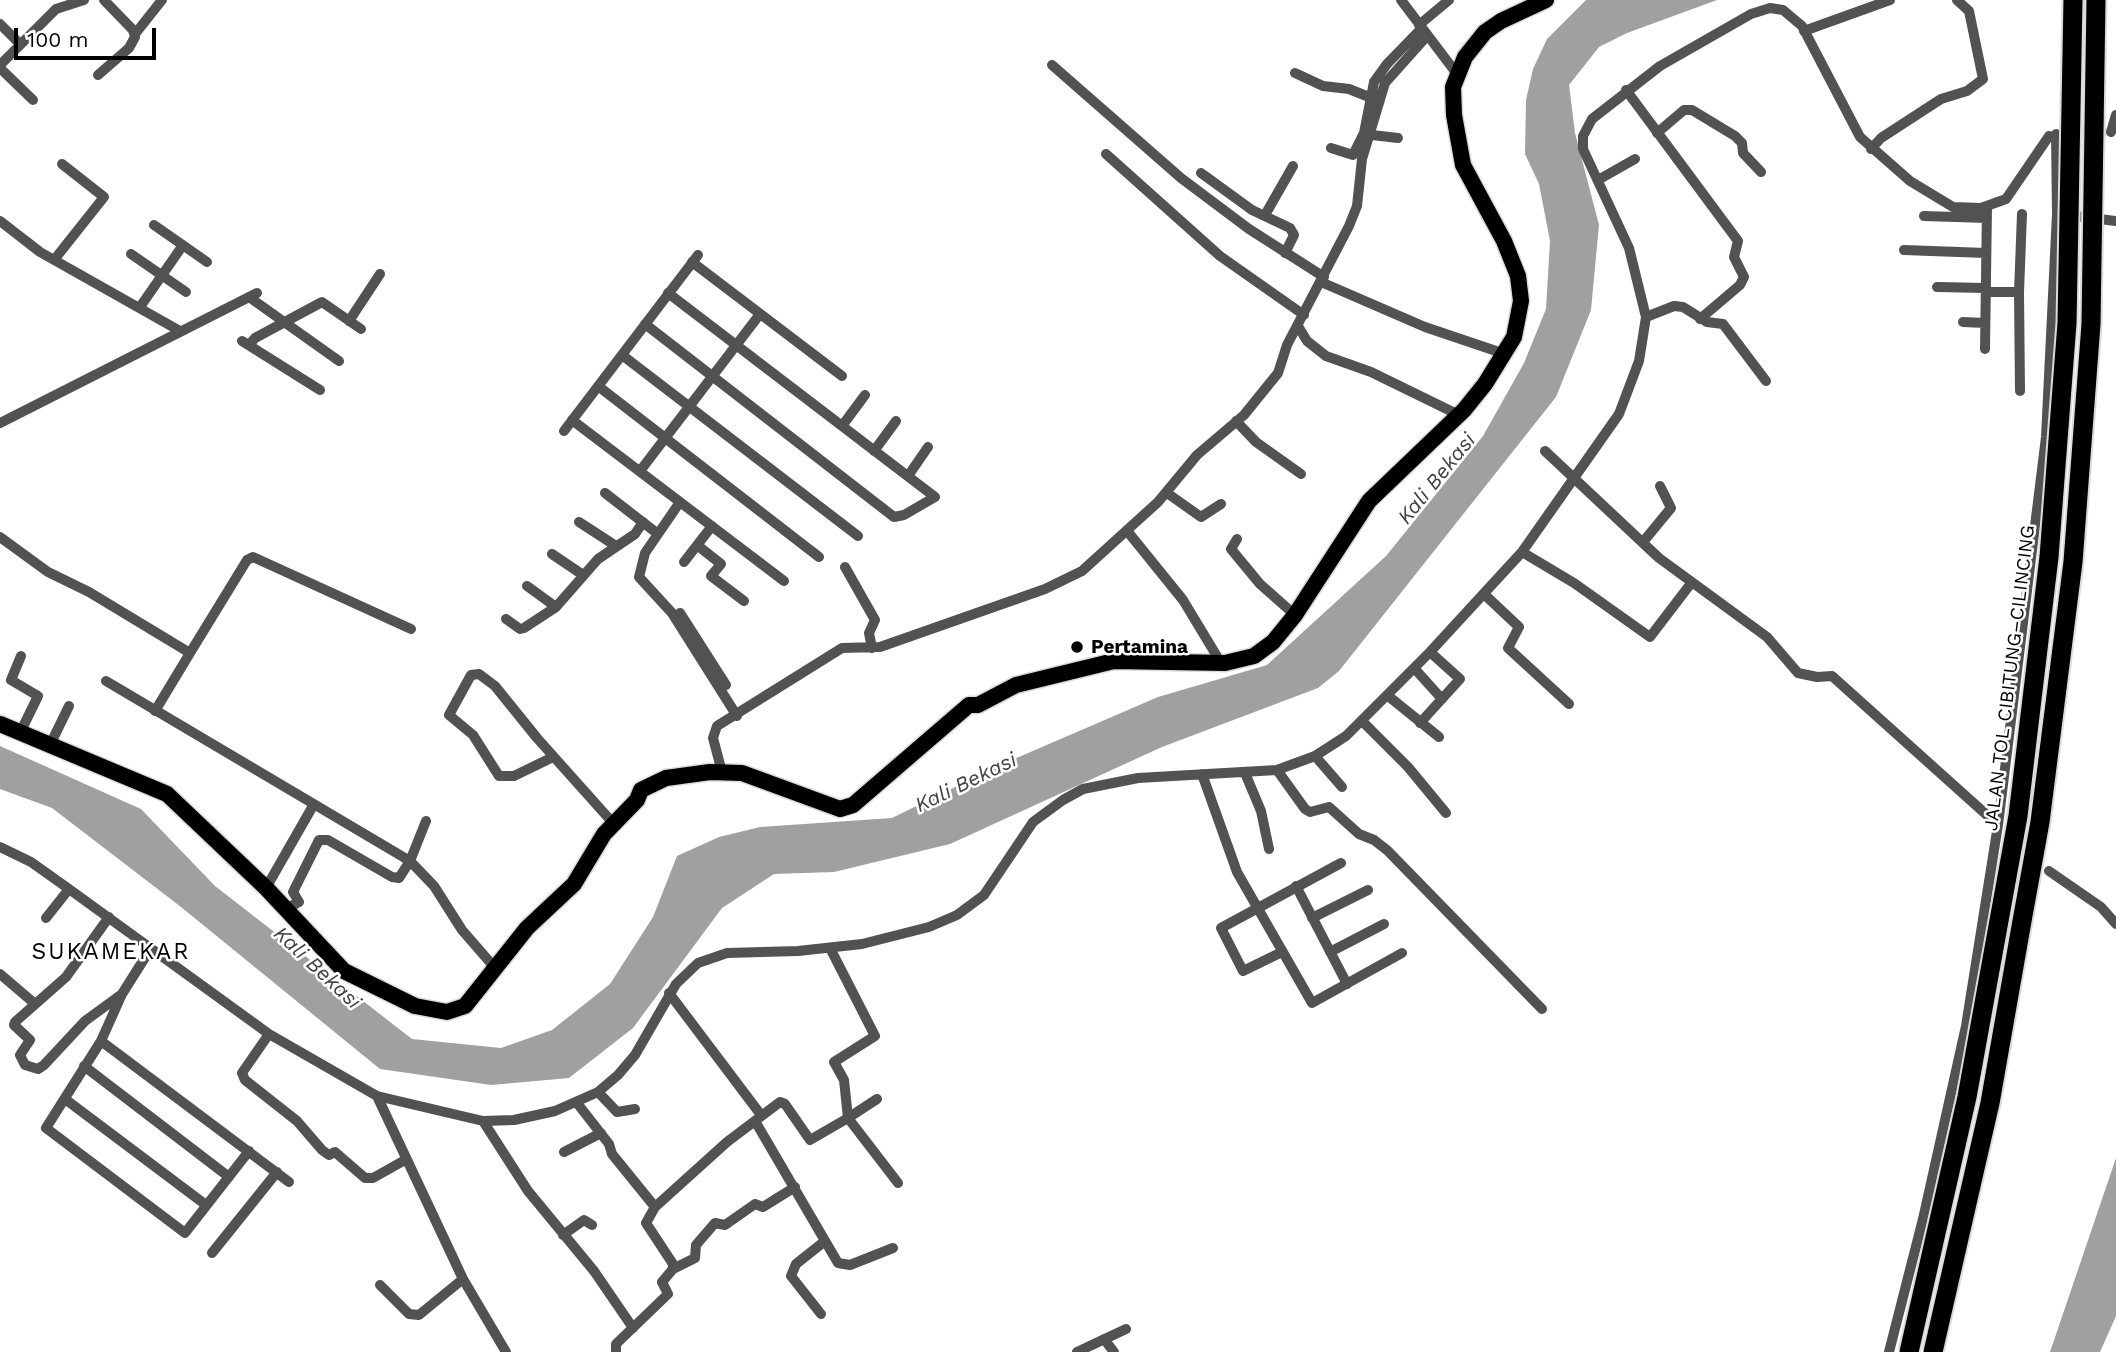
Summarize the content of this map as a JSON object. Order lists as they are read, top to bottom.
{
  "streets": {
    "highway": ["JALAN TOL CIBITUNG–CILINCING"]
  },
  "districts": ["SUKAMEKAR"],
  "water": ["Kali Bekasi"],
  "places": ["Pertamina"],
  "scale_bar": "100 m"
}
